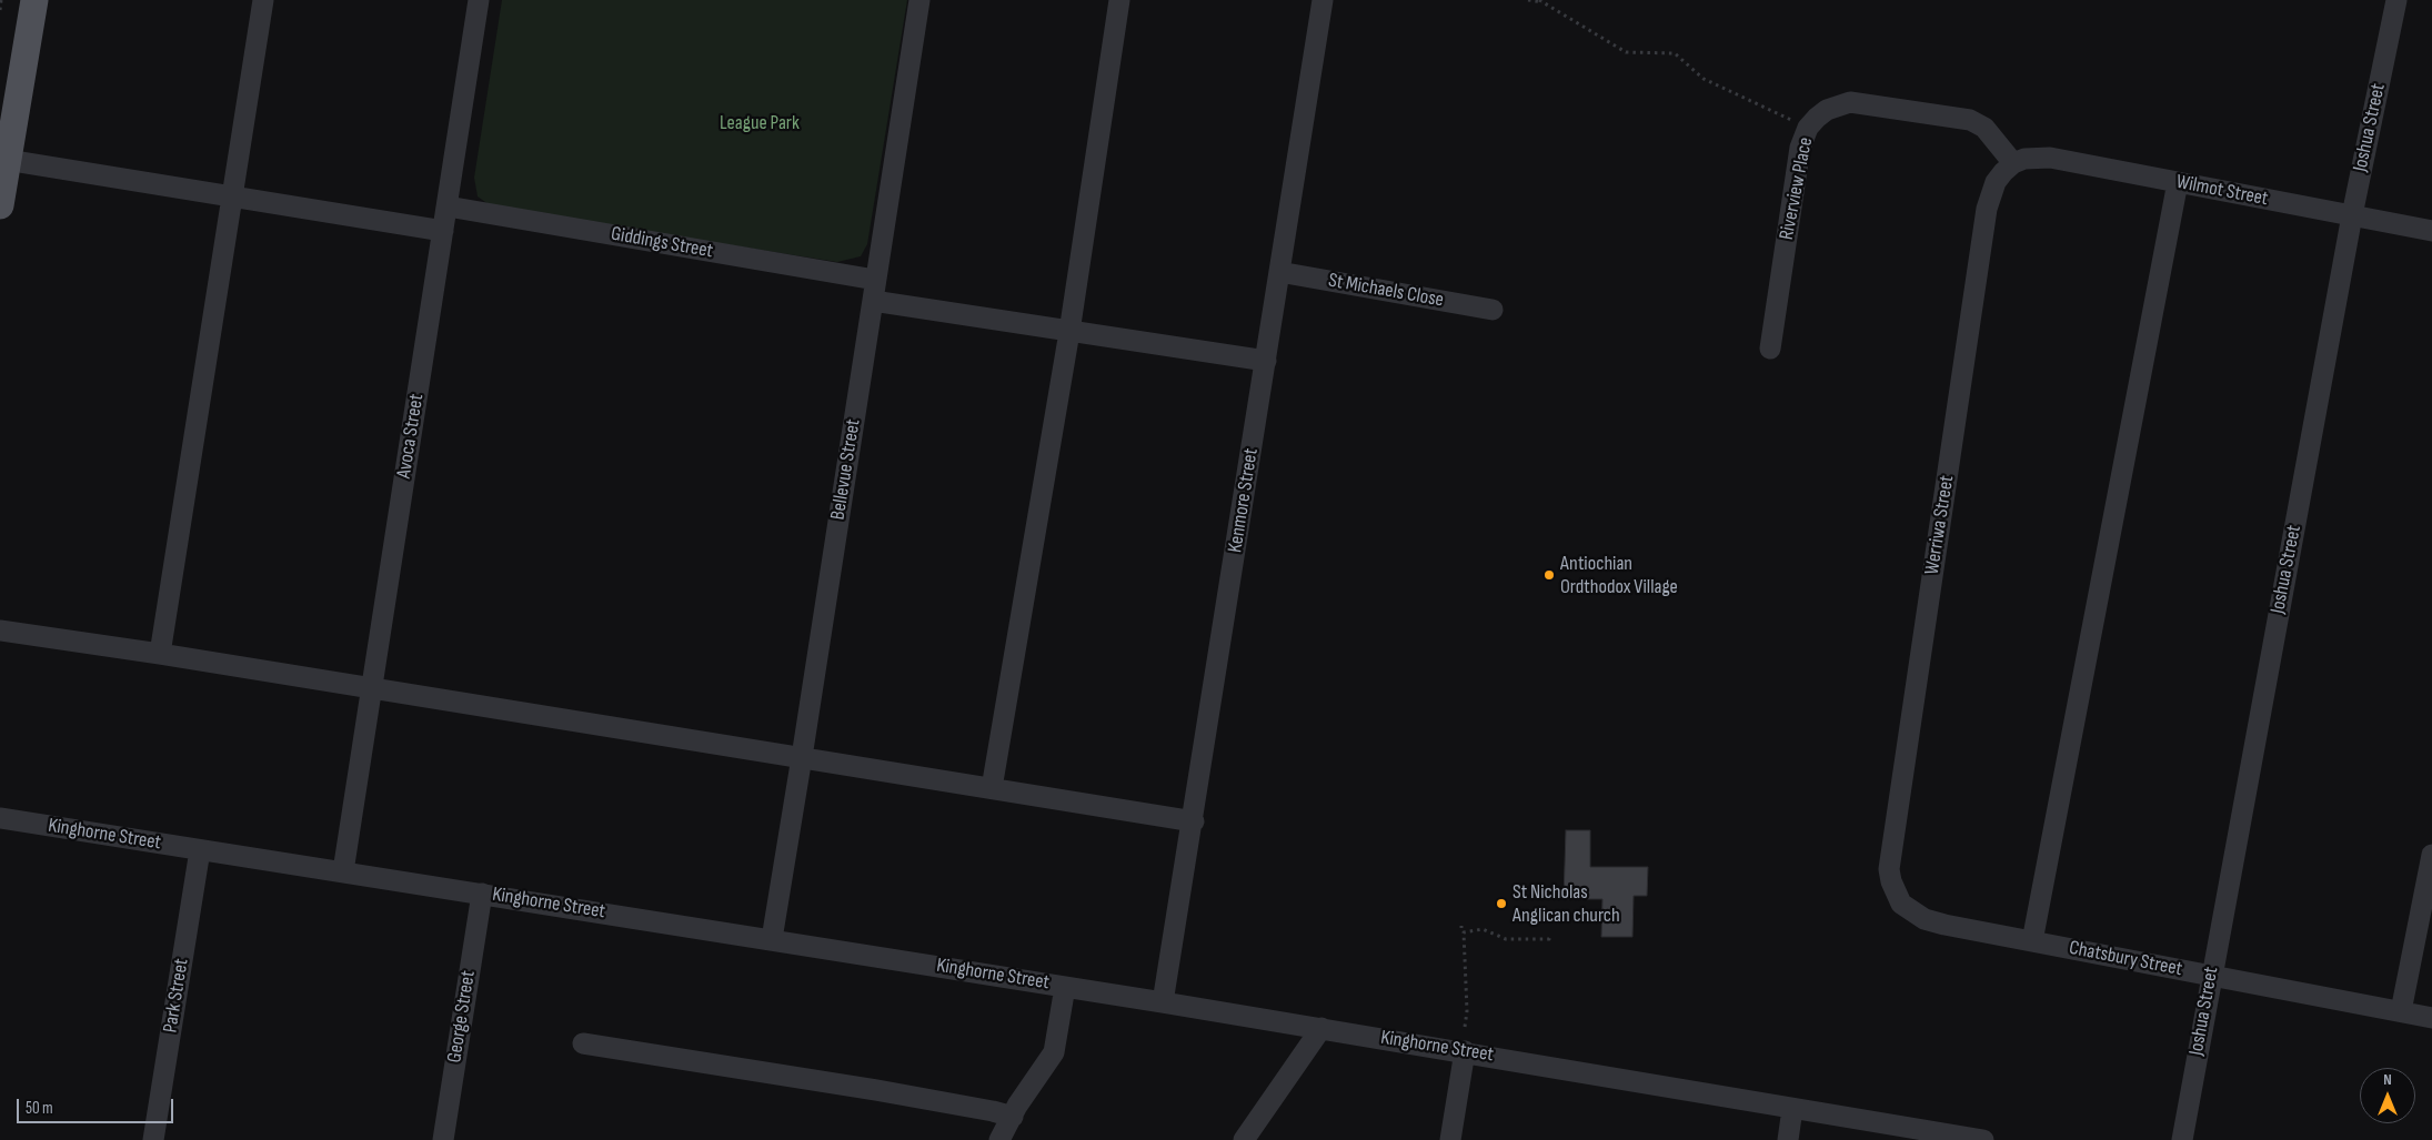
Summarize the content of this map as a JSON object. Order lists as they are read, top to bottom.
{
  "streets": {
    "street": [
      "Joshua Street",
      "Riverview Place",
      "Wilmot Street",
      "Giddings Street",
      "St Michaels Close",
      "Avoca Street",
      "Bellevue Street",
      "Kenmore Street",
      "Werriwa Street",
      "Kinghorne Street",
      "Chatsbury Street",
      "Park Street",
      "George Street"
    ]
  },
  "crossings": [
    ["Joshua Street", "Wilmot Street"],
    ["Joshua Street", "Chatsbury Street"],
    ["Riverview Place", "Wilmot Street"],
    ["Riverview Place", "Werriwa Street"],
    ["Wilmot Street", "Werriwa Street"],
    ["Giddings Street", "Avoca Street"],
    ["Giddings Street", "Bellevue Street"],
    ["Giddings Street", "Kenmore Street"],
    ["St Michaels Close", "Kenmore Street"],
    ["Avoca Street", "Kinghorne Street"],
    ["Bellevue Street", "Kinghorne Street"],
    ["Kenmore Street", "Kinghorne Street"],
    ["Werriwa Street", "Chatsbury Street"],
    ["Kinghorne Street", "Park Street"],
    ["Kinghorne Street", "George Street"]
  ],
  "parks": ["League Park"],
  "places": ["Antiochian Ordthodox Village", "St Nicholas Anglican church"],
  "scale_bar": "50 m",
  "north": "top"
}
